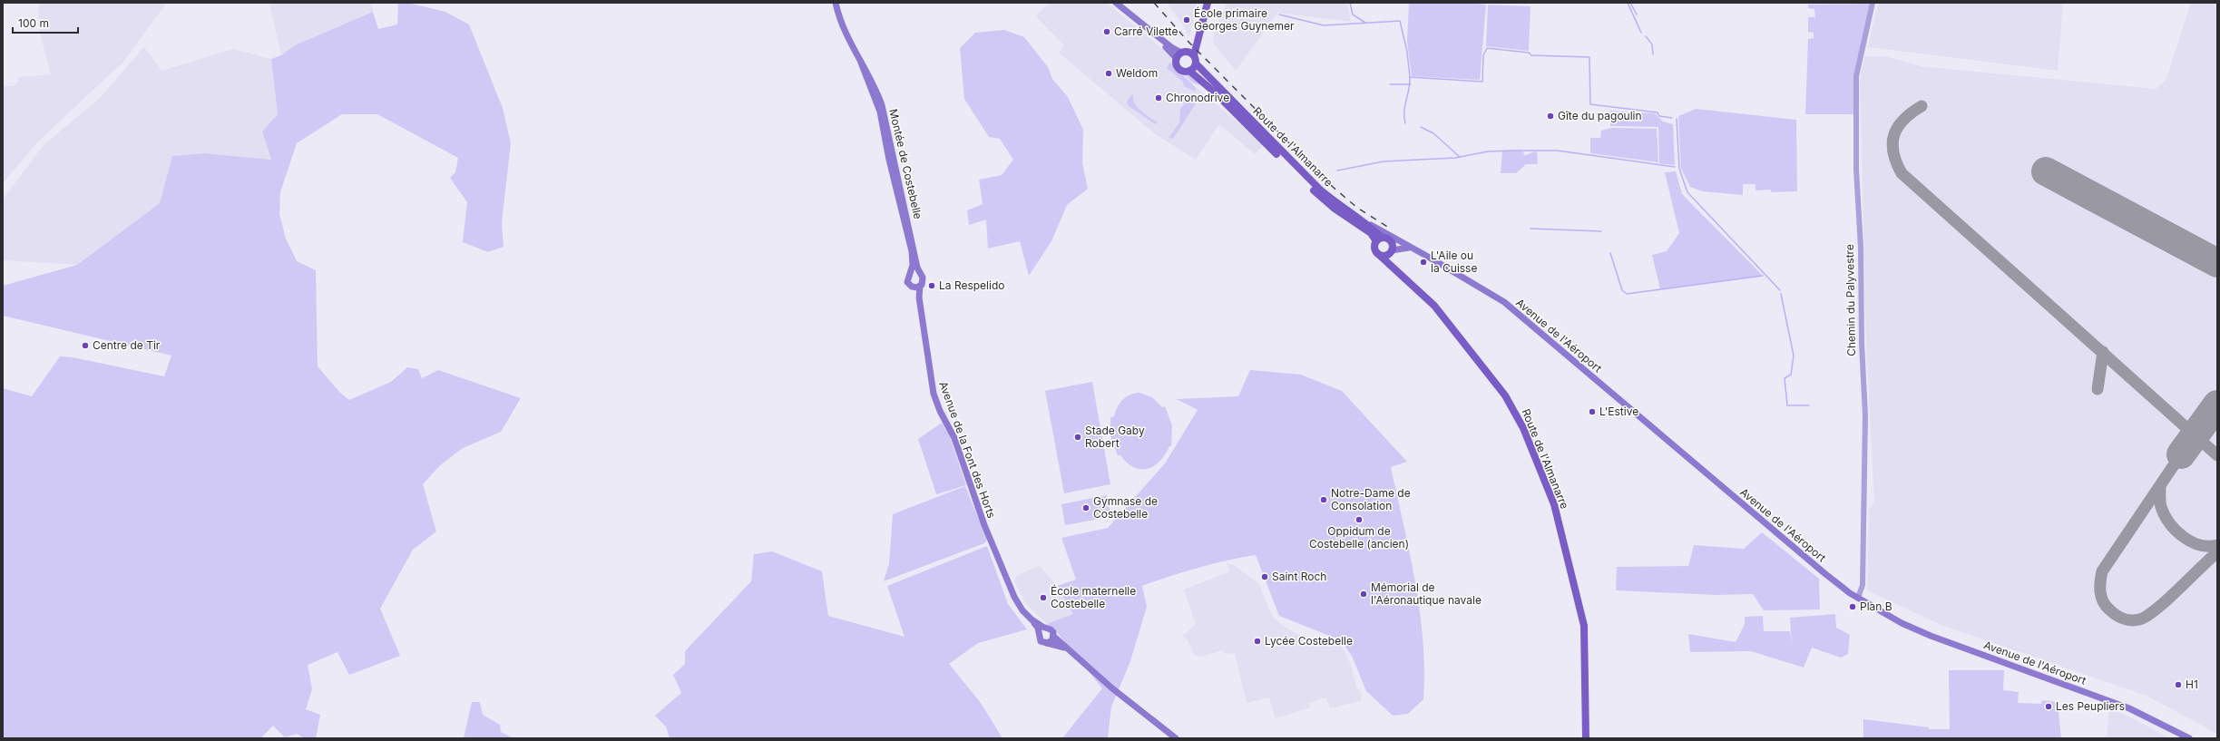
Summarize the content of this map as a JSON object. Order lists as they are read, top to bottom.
{
  "streets": {
    "main road": [
      "Route de l'Almanarre",
      "Montée de Costebelle",
      "Avenue de l'Aéroport",
      "Avenue de la Font des Horts"
    ],
    "street": ["Chemin du Palyvestre"]
  },
  "crossings": [
    ["Route de l'Almanarre", "Avenue de l'Aéroport"],
    ["Montée de Costebelle", "Avenue de la Font des Horts"],
    ["Chemin du Palyvestre", "Avenue de l'Aéroport"]
  ],
  "places": [
    "École primaire Georges Guynemer",
    "Carré Vilette",
    "Weldom",
    "Chronodrive",
    "Gîte du pagoulin",
    "L'Aile ou la Cuisse",
    "La Respelido",
    "Centre de Tir",
    "L'Estive",
    "Stade Gaby Robert",
    "Notre-Dame de Consolation",
    "Gymnase de Costebelle",
    "Oppidum de Costebelle (ancien)",
    "Saint Roch",
    "Mémorial de l'Aéronautique navale",
    "École maternelle Costebelle",
    "Plan B",
    "Lycée Costebelle",
    "H1",
    "Les Peupliers"
  ],
  "scale_bar": "100 m"
}
